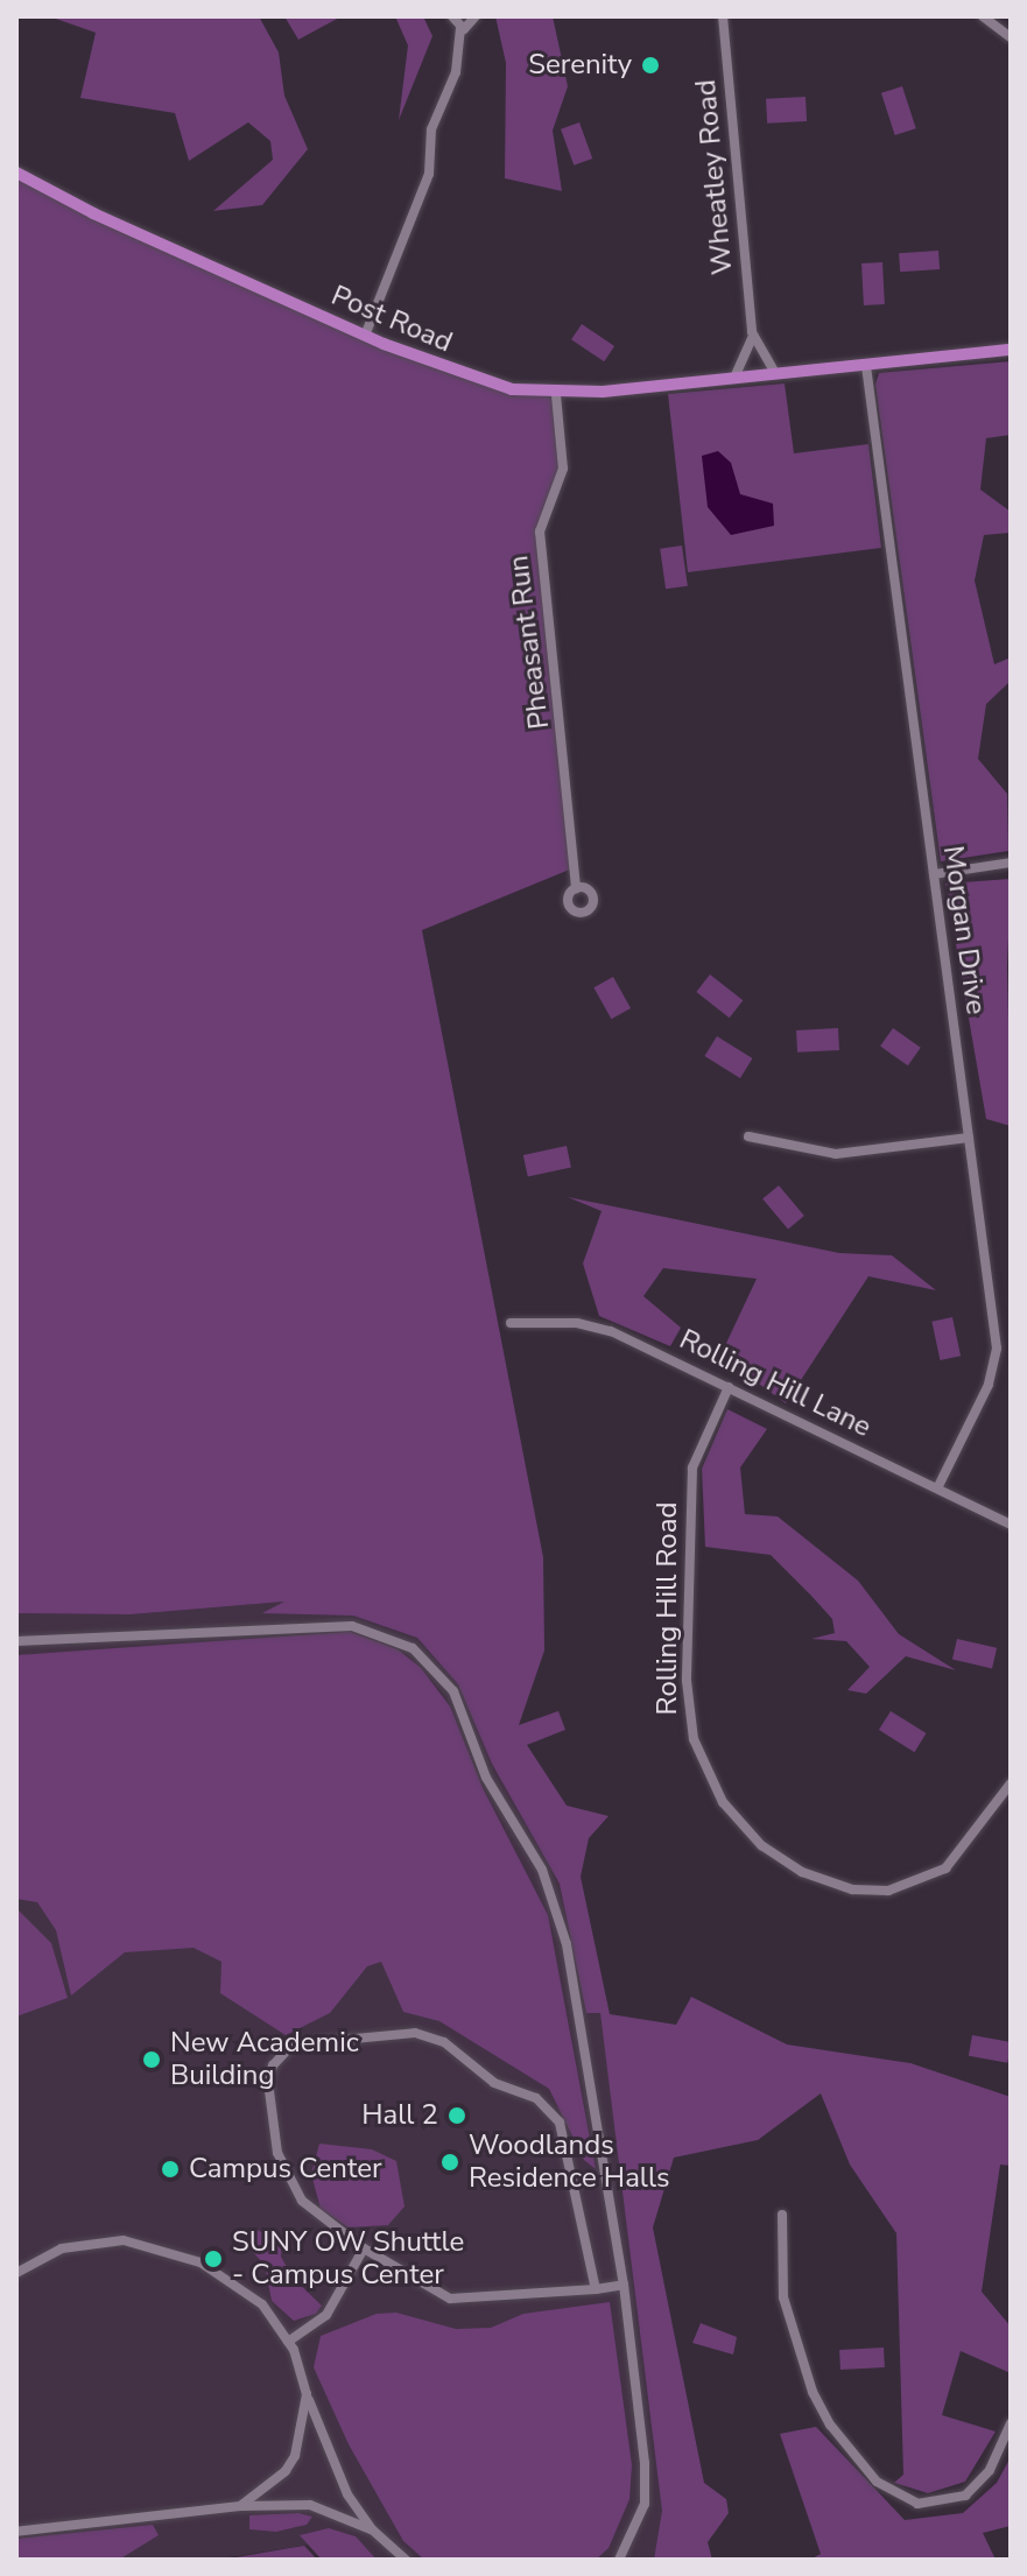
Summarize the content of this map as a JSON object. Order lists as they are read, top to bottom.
{
  "streets": {
    "main road": ["Post Road"],
    "street": [
      "Wheatley Road",
      "Pheasant Run",
      "Morgan Drive",
      "Rolling Hill Lane",
      "Rolling Hill Road"
    ]
  },
  "crossings": [
    ["Wheatley Road", "Post Road"],
    ["Post Road", "Pheasant Run"],
    ["Morgan Drive", "Rolling Hill Lane"],
    ["Rolling Hill Lane", "Rolling Hill Road"]
  ],
  "places": [
    "Serenity",
    "New Academic Building",
    "Hall 2",
    "Woodlands Residence Halls",
    "Campus Center",
    "SUNY OW Shuttle - Campus Center"
  ]
}
